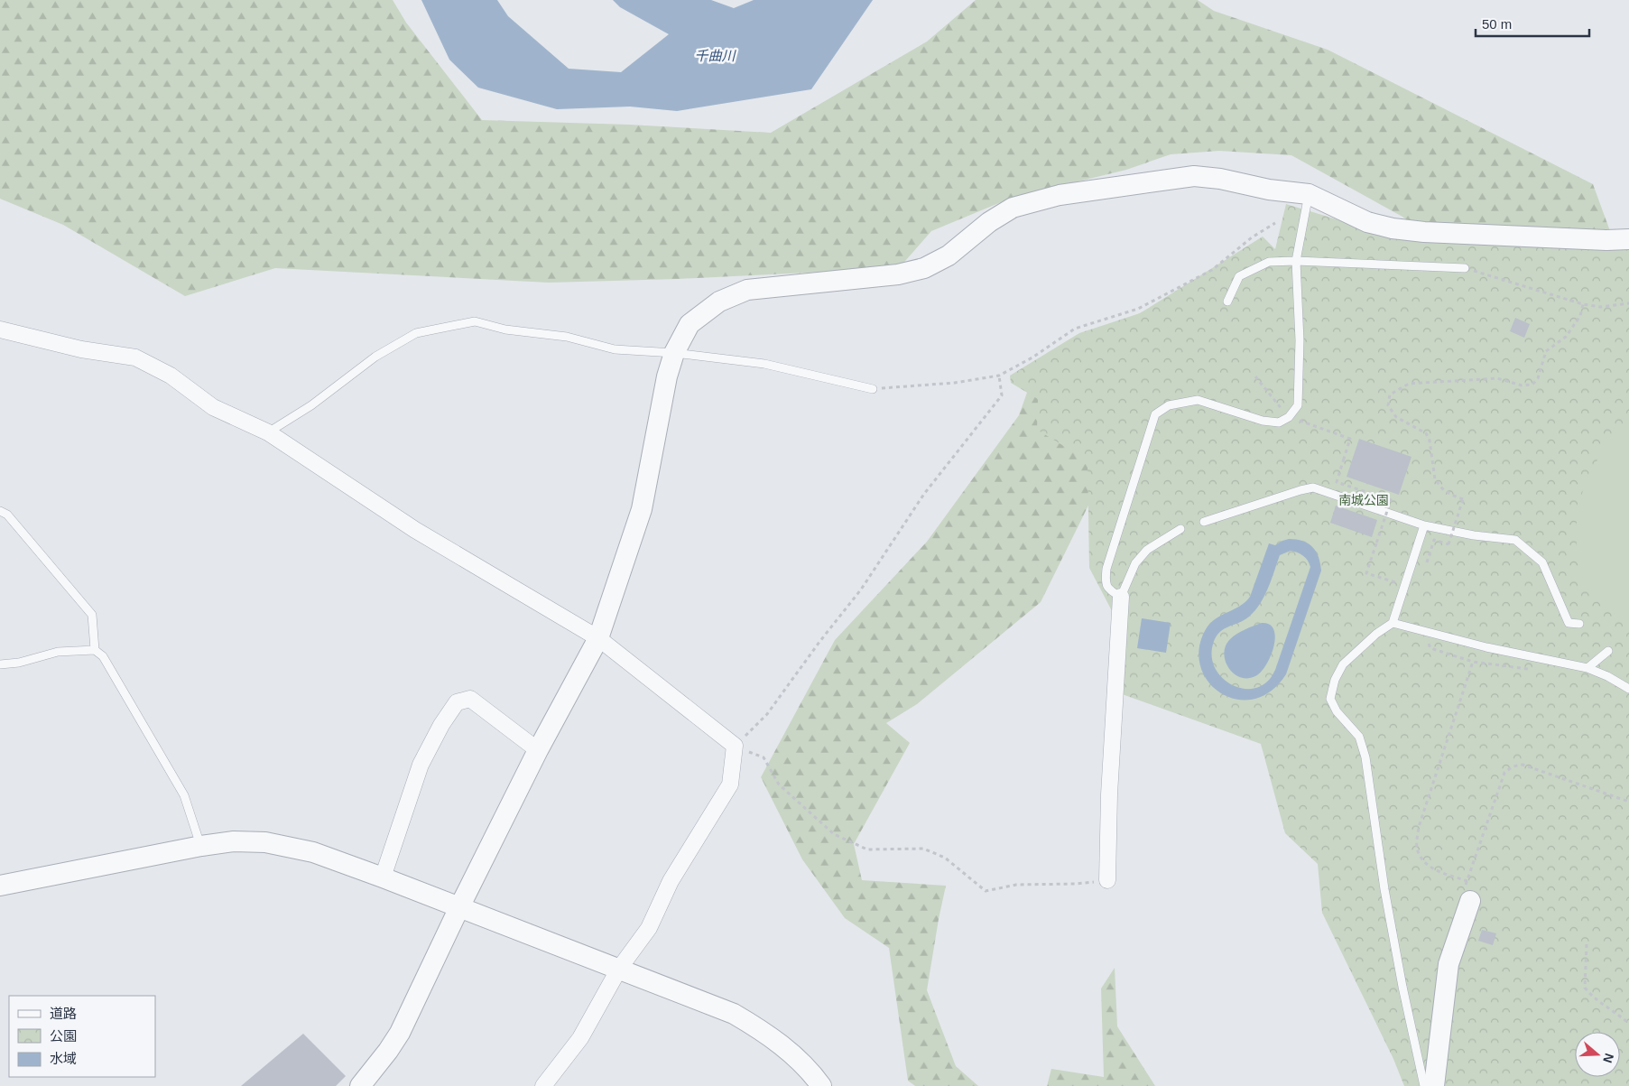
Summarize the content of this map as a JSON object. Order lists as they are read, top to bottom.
{
  "water": ["千曲川"],
  "parks": ["南城公園"],
  "legend": ["道路", "公園", "水域"],
  "scale_bar": "50 m",
  "north": "right"
}
